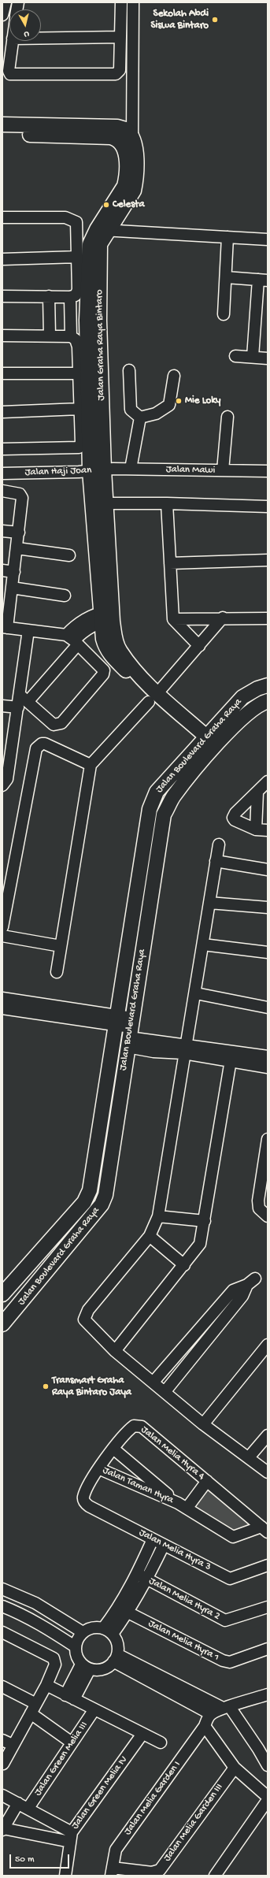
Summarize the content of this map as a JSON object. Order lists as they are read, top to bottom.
{
  "streets": {
    "main road": ["Jalan Graha Raya Bintaro", "Jalan Boulevard Graha Raya"],
    "street": [
      "Jalan Mawi",
      "Jalan Haji Joan",
      "Jalan Melia Hyra 4",
      "Jalan Taman Hyra",
      "Jalan Melia Hyra 3",
      "Jalan Melia Hyra 2",
      "Jalan Melia Hyra 1",
      "Jalan Green Melia III",
      "Jalan Green Melia IV",
      "Jalan Melia Garden I",
      "Jalan Melia Garden III"
    ]
  },
  "crossings": [
    ["Jalan Graha Raya Bintaro", "Jalan Mawi"],
    ["Jalan Graha Raya Bintaro", "Jalan Haji Joan"],
    ["Jalan Graha Raya Bintaro", "Jalan Boulevard Graha Raya"],
    ["Jalan Mawi", "Jalan Haji Joan"],
    ["Jalan Melia Hyra 4", "Jalan Taman Hyra"],
    ["Jalan Melia Hyra 4", "Jalan Melia Hyra 3"],
    ["Jalan Melia Garden I", "Jalan Melia Garden III"]
  ],
  "places": [
    "Sekolah Abdi Siswa Bintaro",
    "Celesta",
    "Mie Loky",
    "Transmart Graha Raya Bintaro Jaya"
  ],
  "scale_bar": "50 m",
  "north": "bottom"
}
